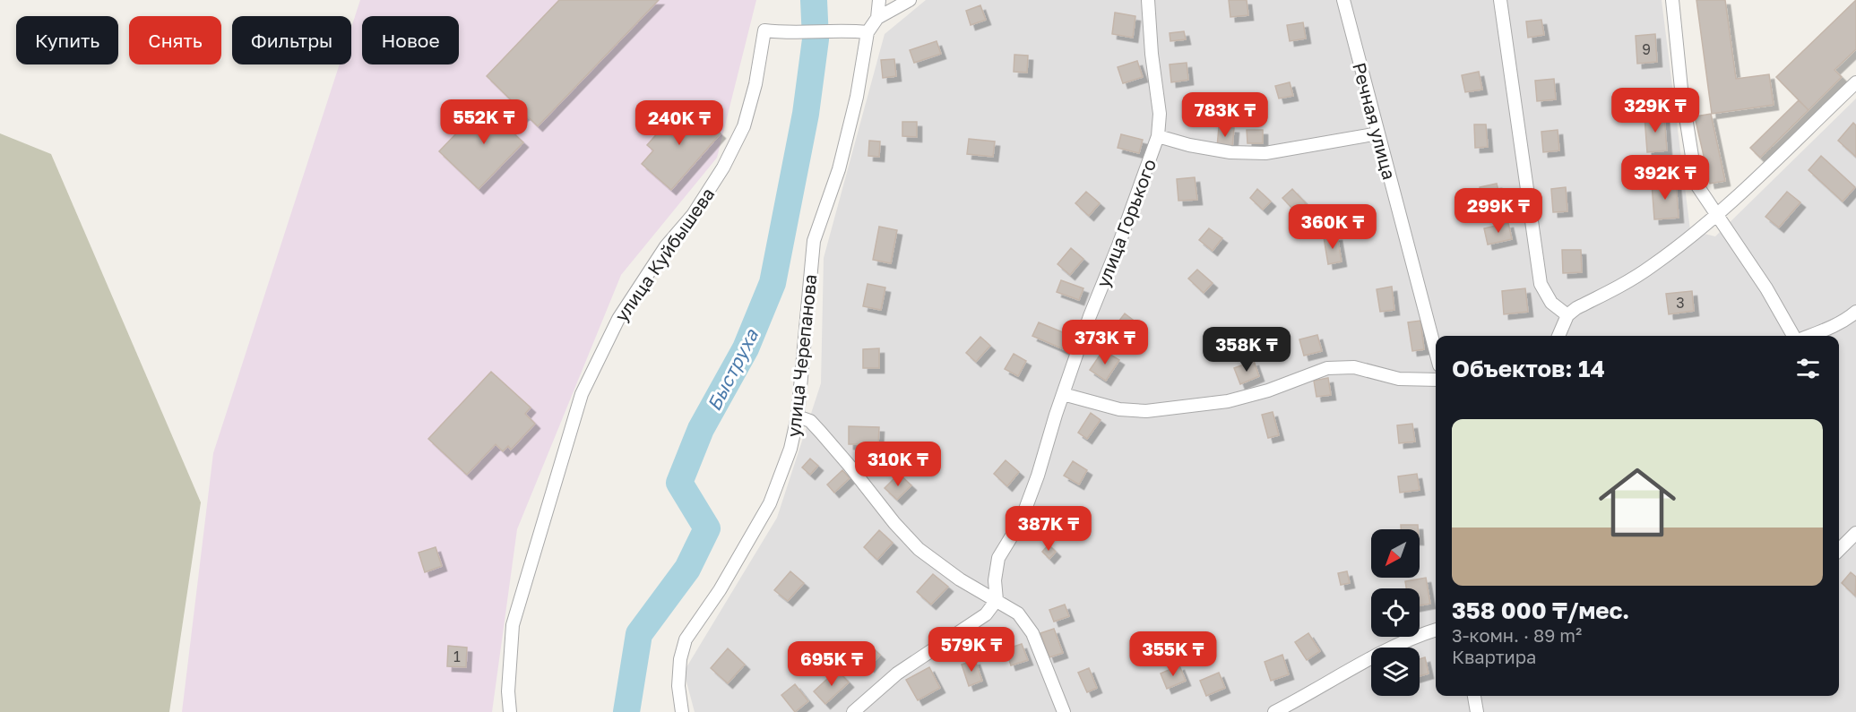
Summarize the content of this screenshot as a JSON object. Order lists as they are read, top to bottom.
{
  "streets": {
    "street": [
      "Речная улица",
      "улица Горького",
      "улица Куйбышева",
      "улица Черепанова"
    ]
  },
  "crossings": [
    ["улица Куйбышева", "улица Черепанова"]
  ],
  "water": ["Быструха"],
  "house_numbers": ["9", "3", "1"],
  "north": "bottom left",
  "page": {
    "chip": [
      "Купить",
      "Снять",
      "Фильтры",
      "Новое"
    ],
    "price": [
      "329K ₸",
      "783K ₸",
      "552K ₸",
      "240K ₸",
      "392K ₸",
      "299K ₸",
      "360K ₸",
      "373K ₸",
      "358K ₸",
      "310K ₸",
      "387K ₸",
      "579K ₸",
      "355K ₸",
      "695K ₸"
    ],
    "heading": "Объектов: 14",
    "list": [
      {
        "name": "358 000 ₸/мес.",
        "note": "3-комн. · 89 m² · Квартира"
      }
    ]
  }
}
